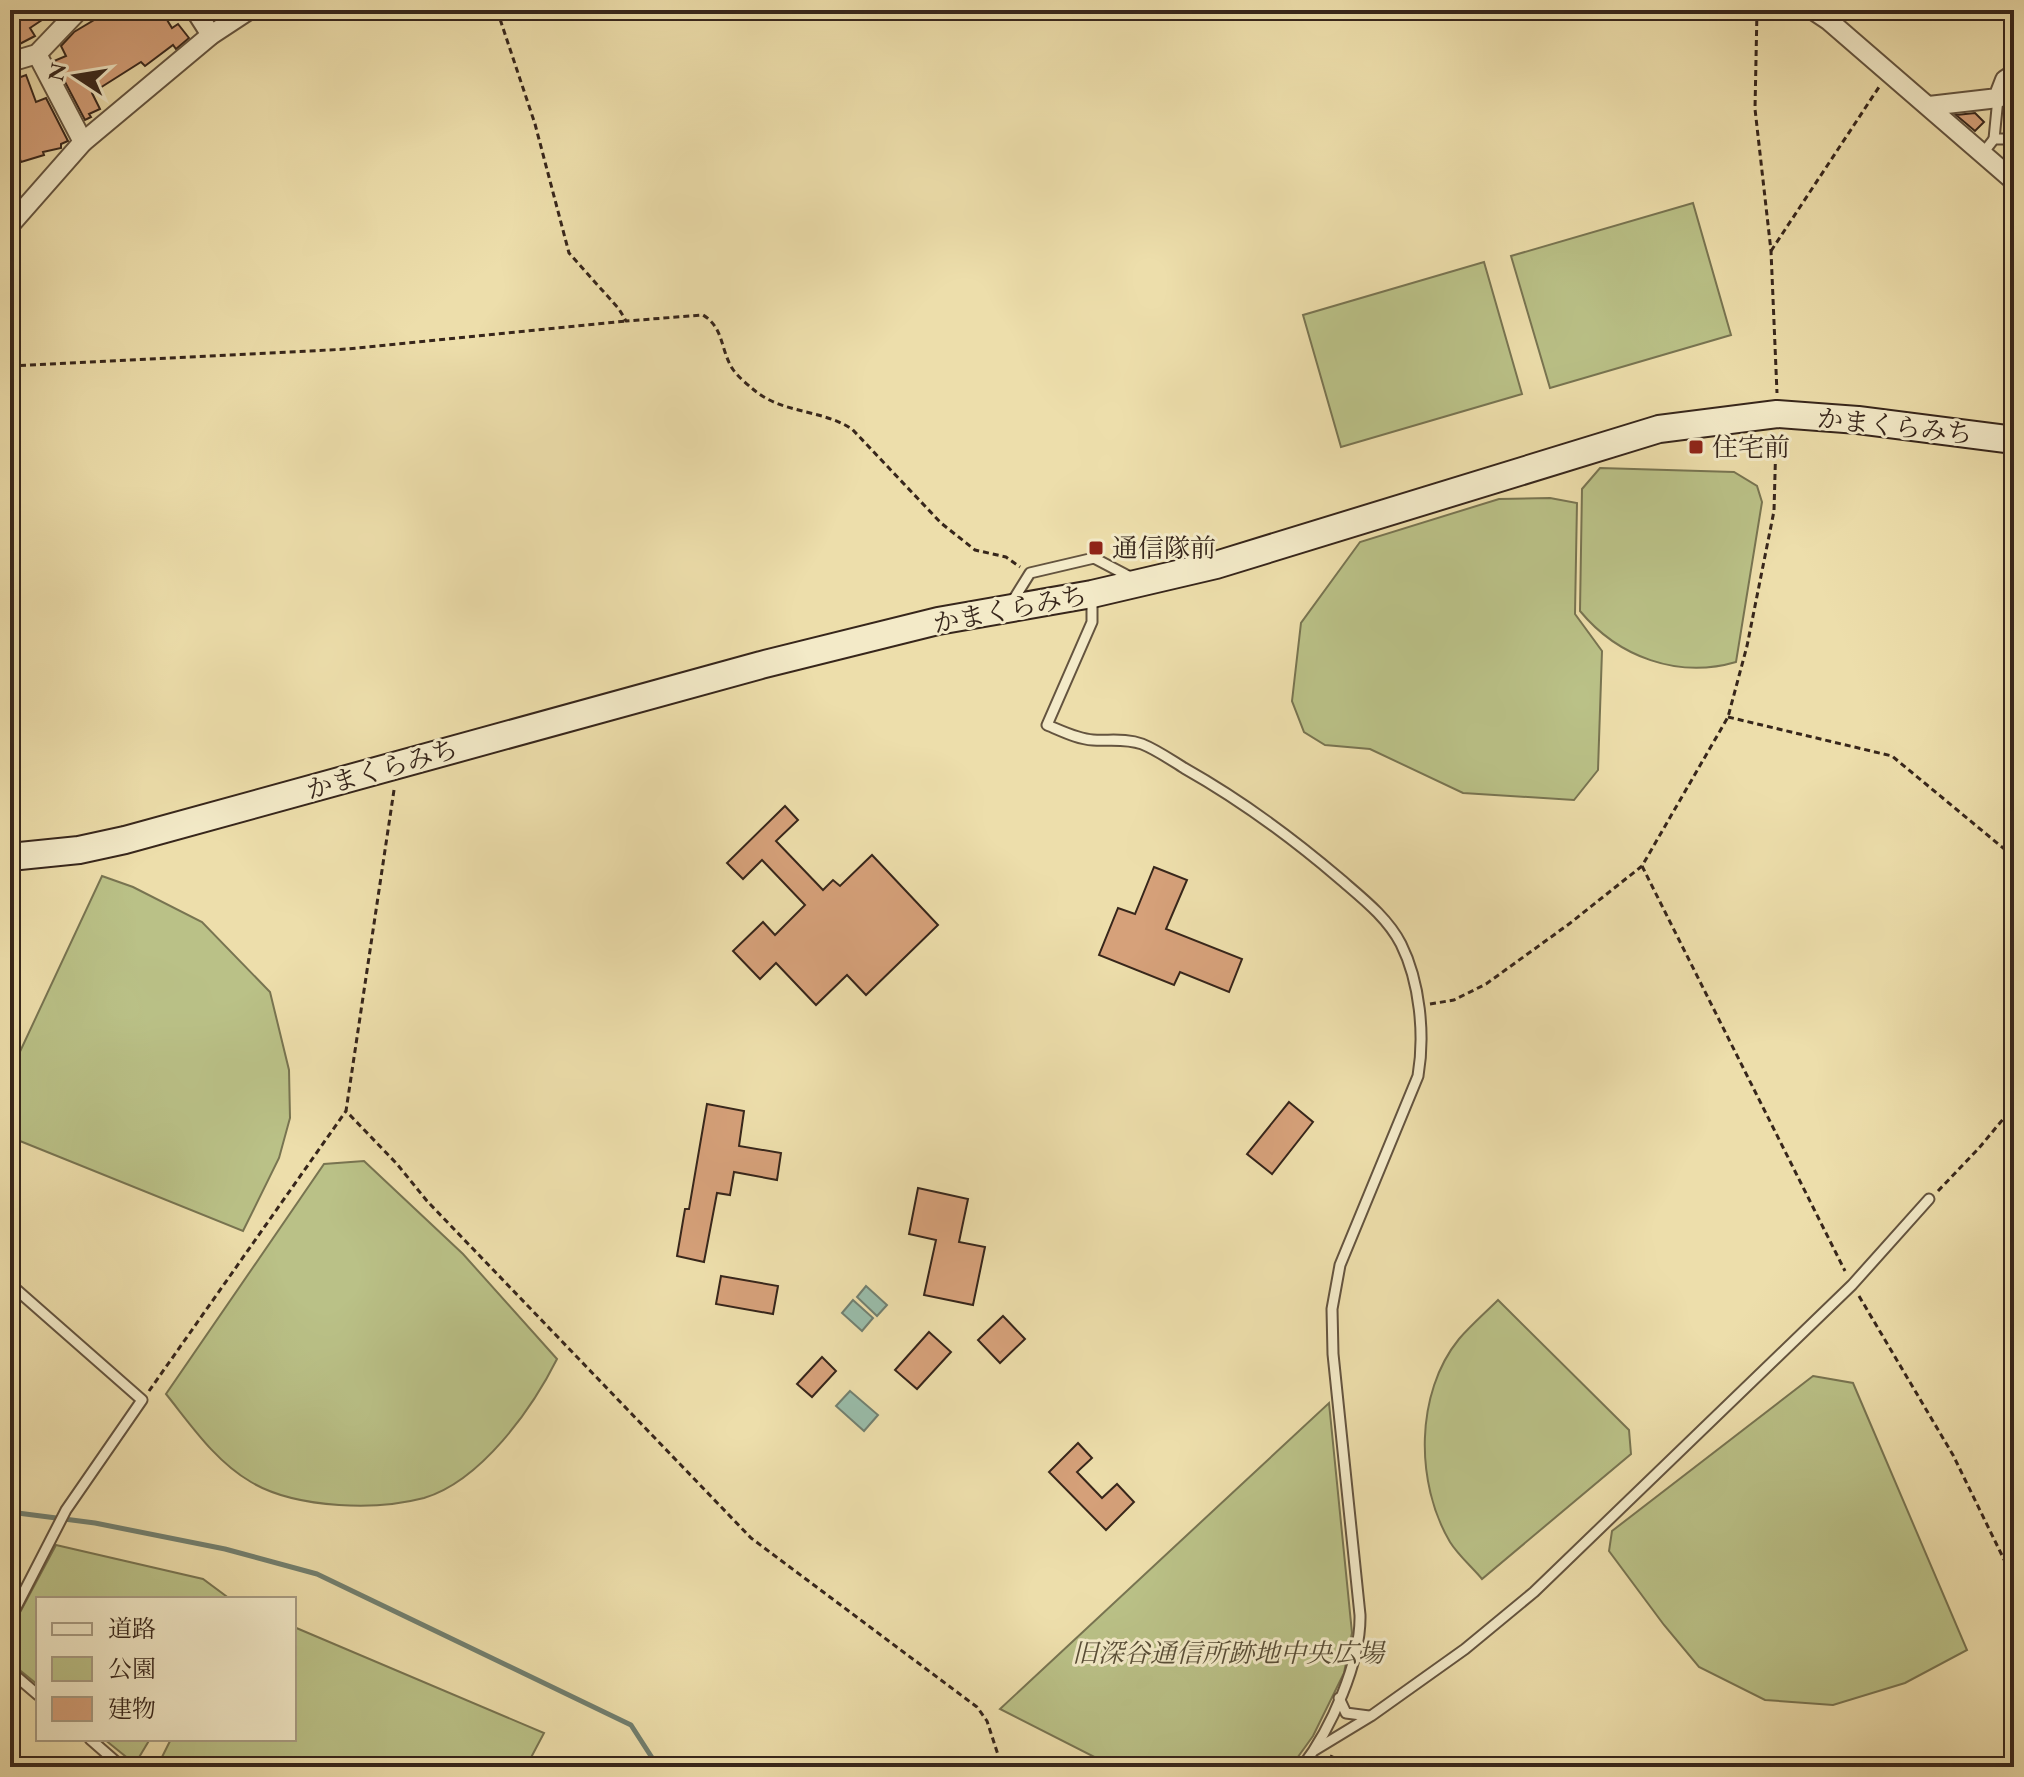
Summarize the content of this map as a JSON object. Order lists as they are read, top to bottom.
{
  "streets": {
    "main road": ["かまくらみち"]
  },
  "parks": ["旧深谷通信所跡地中央広場"],
  "places": {
    "transit": ["住宅前", "通信隊前"]
  },
  "legend": ["道路", "公園", "建物"],
  "north": "left"
}
